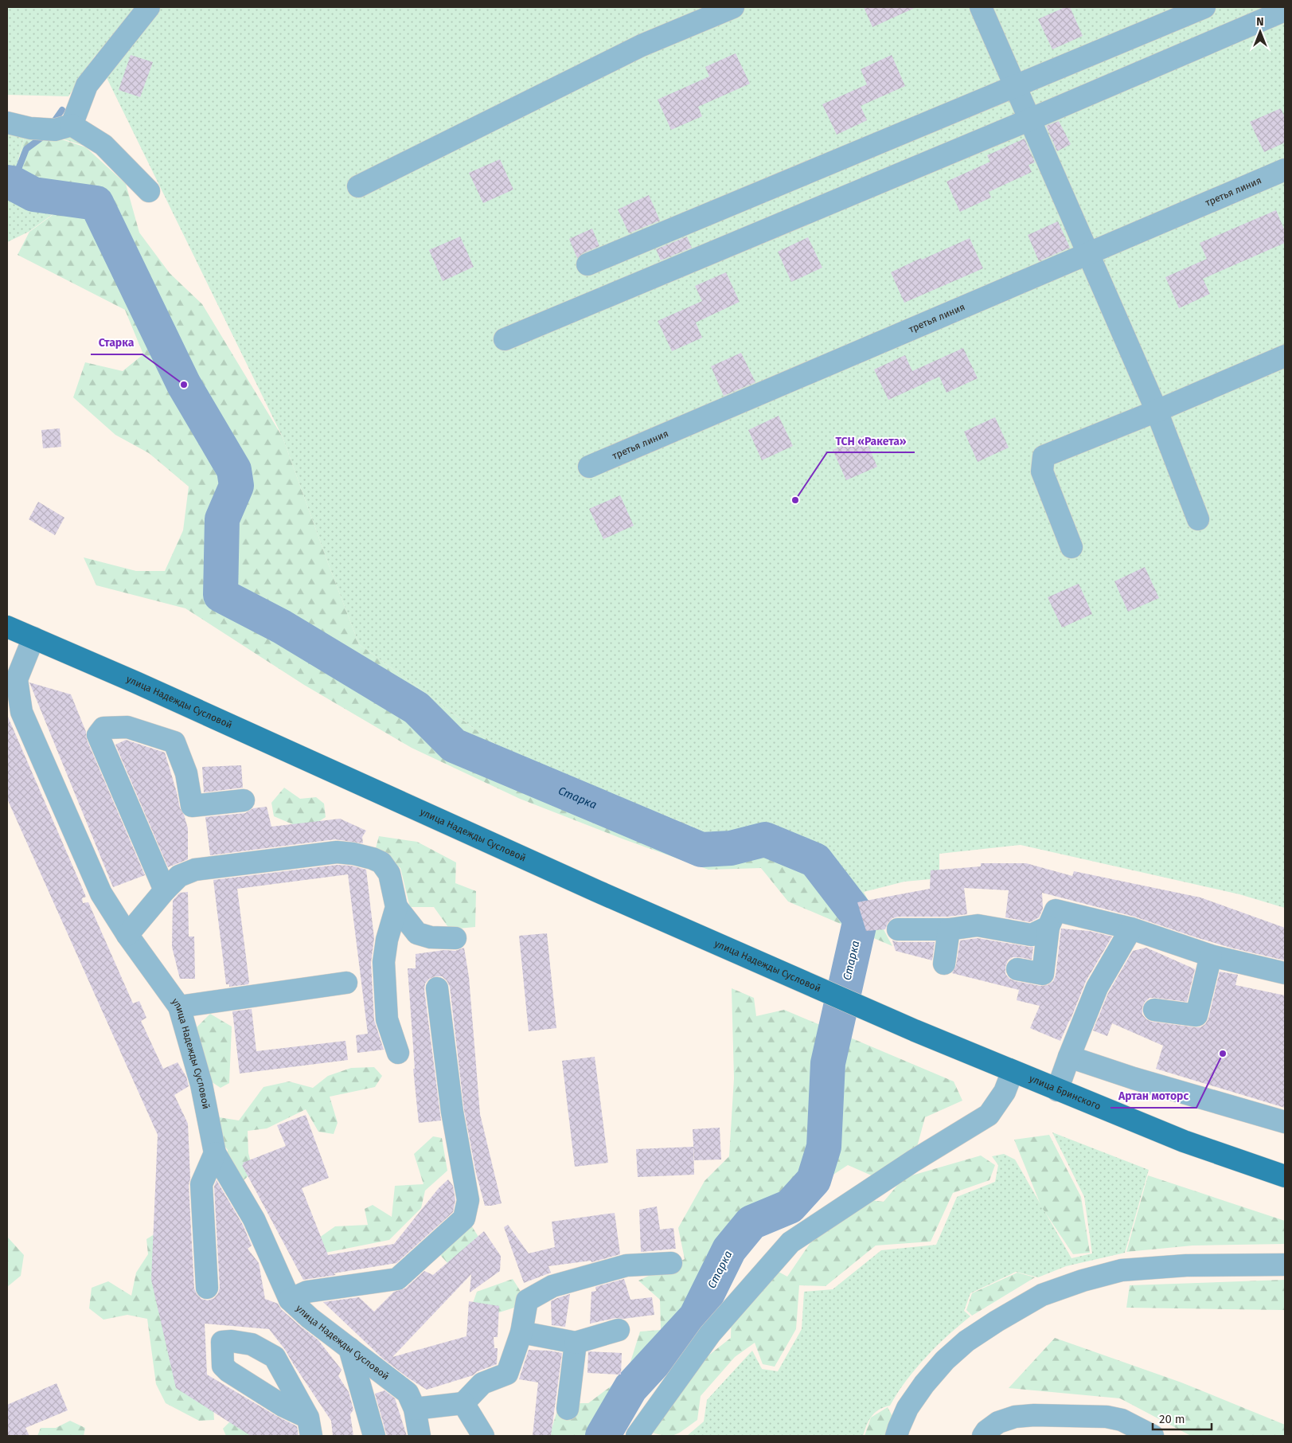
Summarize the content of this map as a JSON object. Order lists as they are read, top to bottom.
{
  "streets": {
    "main road": ["улица Надежды Сусловой", "улица Бринского"],
    "street": ["третья линия"]
  },
  "crossings": [
    ["улица Надежды Сусловой", "улица Бринского"]
  ],
  "water": ["Старка"],
  "places": ["Старка", "ТСН «Ракета»", "Артан моторс"],
  "scale_bar": "20 m",
  "north": "top"
}
